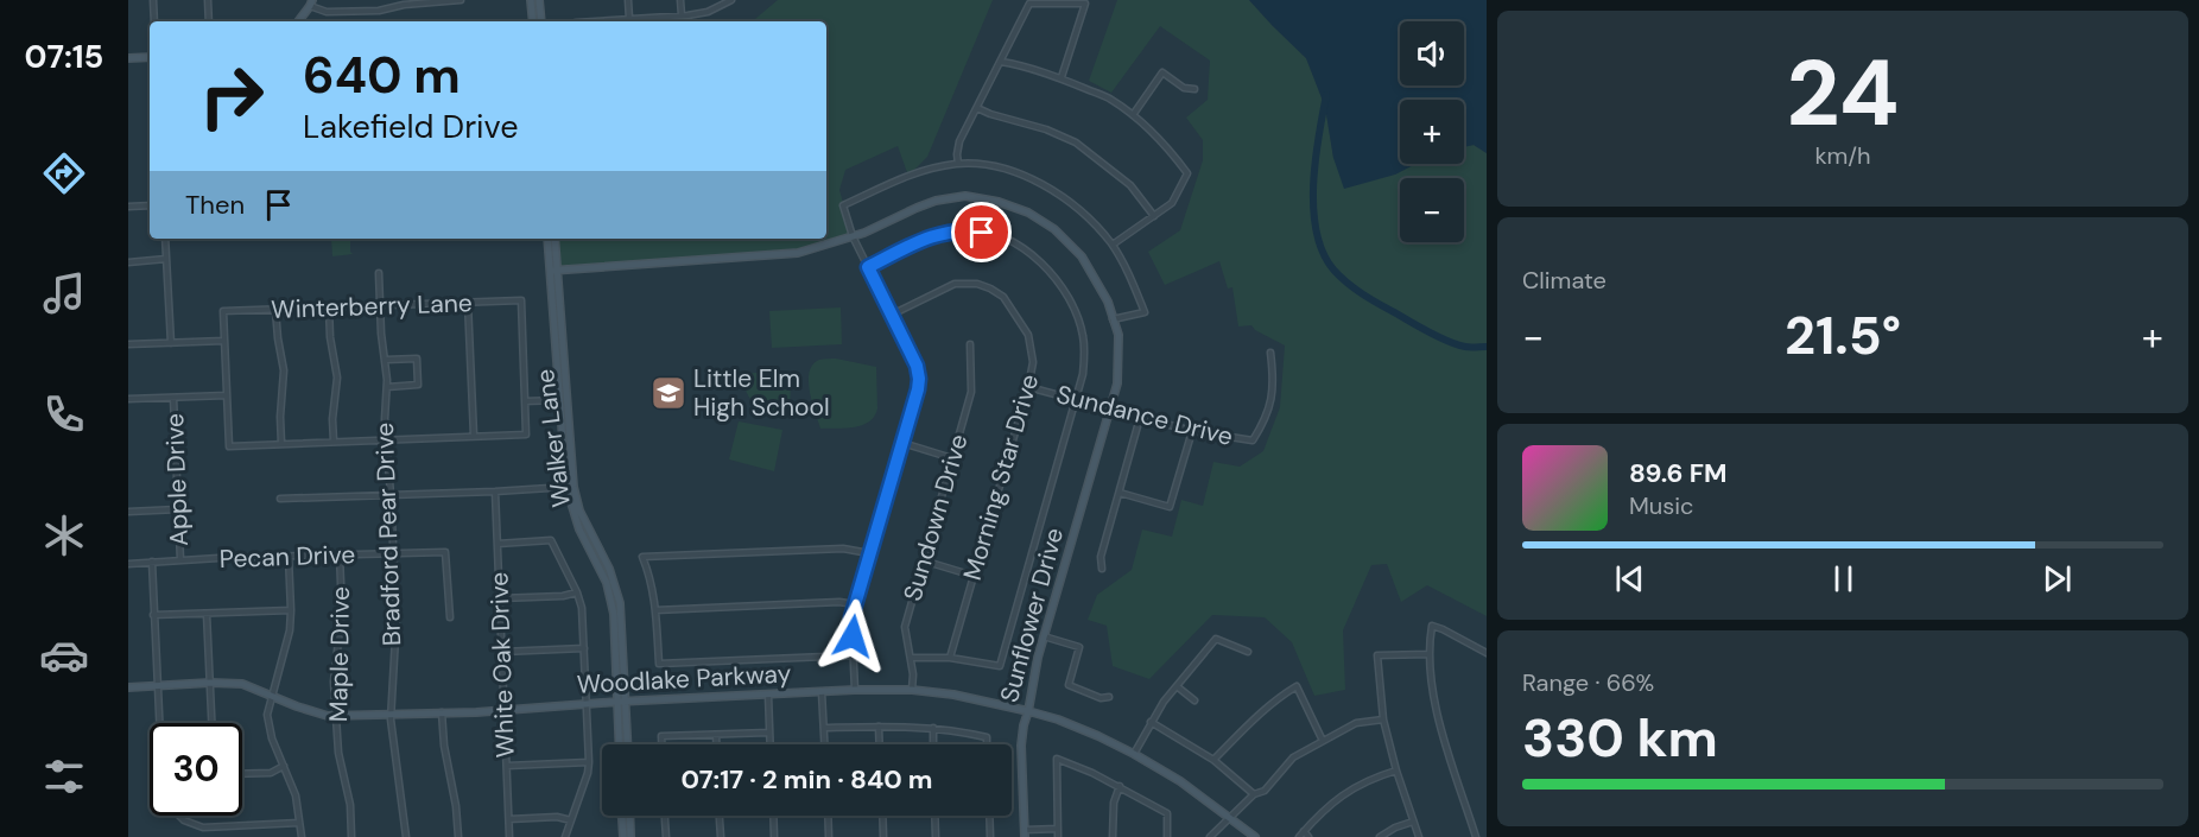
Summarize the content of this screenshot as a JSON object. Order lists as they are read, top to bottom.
{
  "streets": {
    "street": [
      "Winterberry Lane",
      "Sundance Drive",
      "Walker Lane",
      "Morning Star Drive",
      "Apple Drive",
      "Sundown Drive",
      "Bradford Pear Drive",
      "Pecan Drive",
      "Sunflower Drive",
      "Maple Drive",
      "White Oak Drive",
      "Woodlake Parkway"
    ]
  },
  "crossings": [
    ["Winterberry Lane", "Bradford Pear Drive"],
    ["Sundance Drive", "Morning Star Drive"],
    ["Sundance Drive", "Sunflower Drive"],
    ["Walker Lane", "Sunflower Drive"],
    ["Walker Lane", "Woodlake Parkway"],
    ["Apple Drive", "Pecan Drive"],
    ["Sundown Drive", "Woodlake Parkway"],
    ["Bradford Pear Drive", "Pecan Drive"],
    ["Bradford Pear Drive", "Woodlake Parkway"],
    ["Pecan Drive", "Maple Drive"],
    ["Sunflower Drive", "Woodlake Parkway"],
    ["Maple Drive", "Woodlake Parkway"],
    ["White Oak Drive", "Woodlake Parkway"]
  ],
  "places": {
    "school or university": ["Little Elm High School"]
  },
  "page": {
    "tabs": "07:15",
    "tile": [
      ["24", "km/h"],
      "Climate",
      ["Range · 66%", "330 km"]
    ],
    "map_buttons": ["+", "−"],
    "turn": ["640 m", "Lakefield Drive"],
    "then": "Then",
    "heat": ["−", "21.5°", "+"],
    "song": ["89.6 FM", "Music"],
    "limit": "30",
    "trip": "07:17 · 2 min · 840 m"
  }
}
